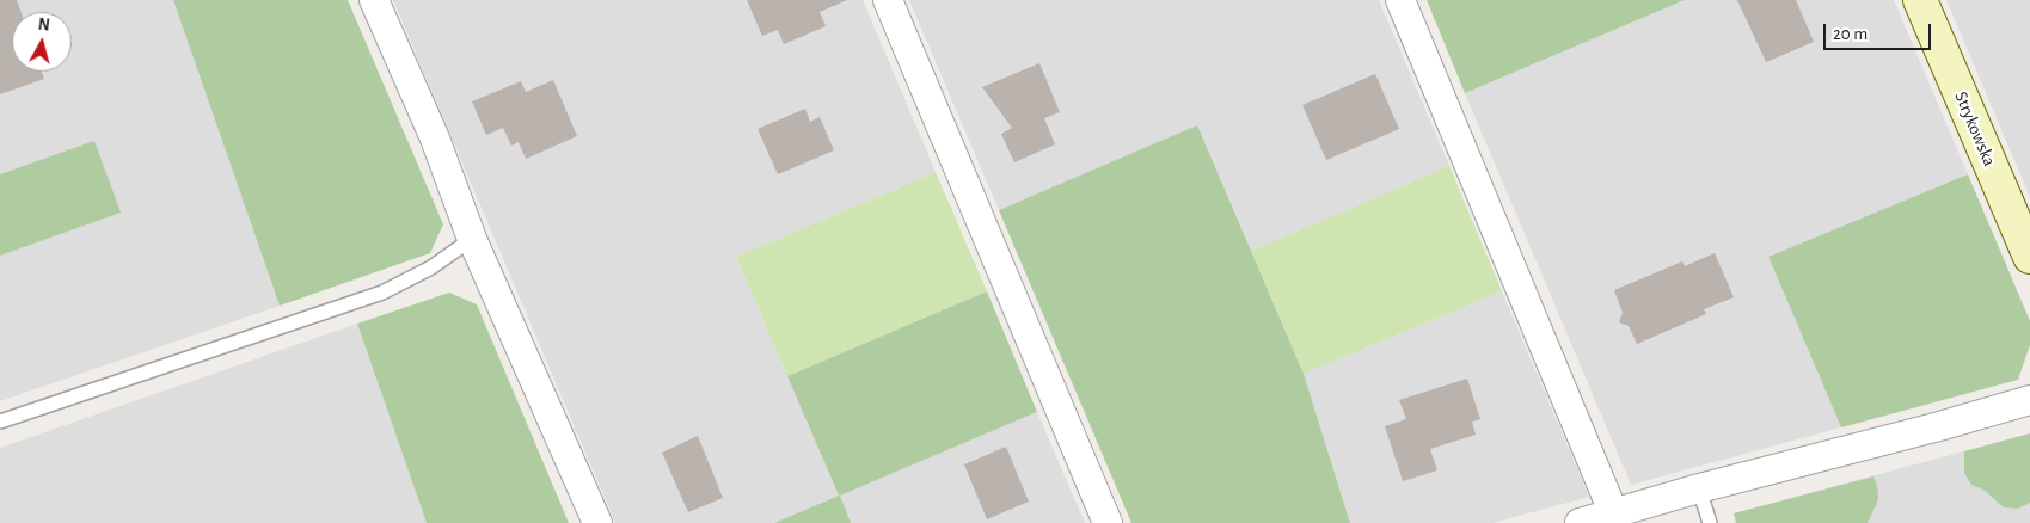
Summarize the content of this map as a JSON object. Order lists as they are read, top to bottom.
{
  "streets": {
    "street": ["Strykowska"]
  },
  "scale_bar": "20 m",
  "north": "top"
}
